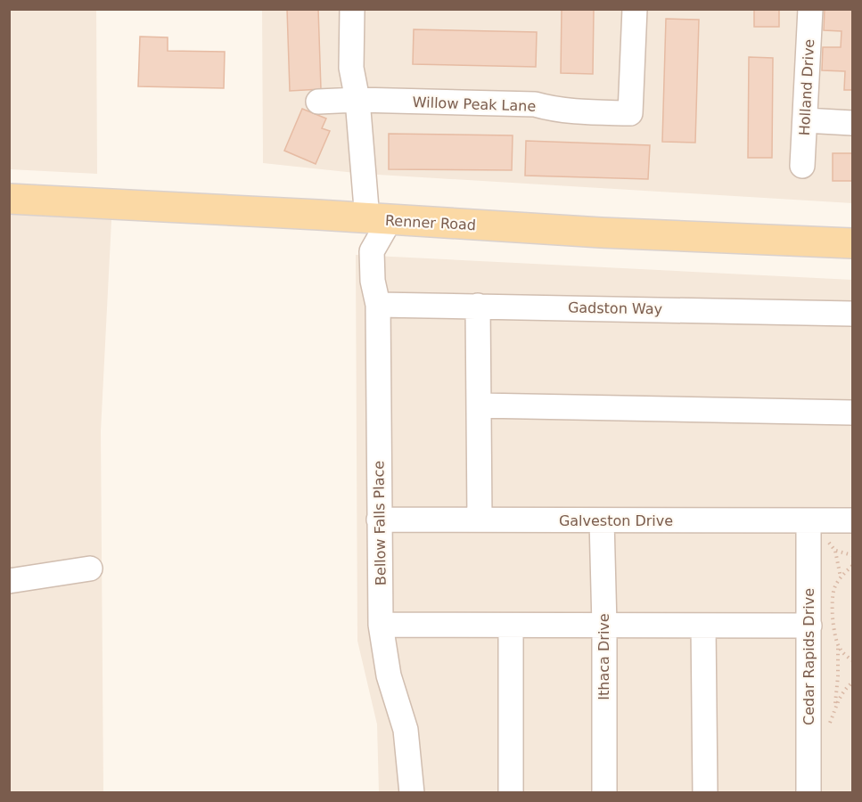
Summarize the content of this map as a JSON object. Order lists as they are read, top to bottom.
{
  "streets": {
    "main road": ["Renner Road"],
    "street": [
      "Holland Drive",
      "Willow Peak Lane",
      "Gadston Way",
      "Galveston Drive",
      "Bellow Falls Place",
      "Ithaca Drive",
      "Cedar Rapids Drive"
    ]
  },
  "crossings": [
    ["Gadston Way", "Bellow Falls Place"],
    ["Galveston Drive", "Bellow Falls Place"],
    ["Galveston Drive", "Ithaca Drive"],
    ["Galveston Drive", "Cedar Rapids Drive"]
  ]
}
